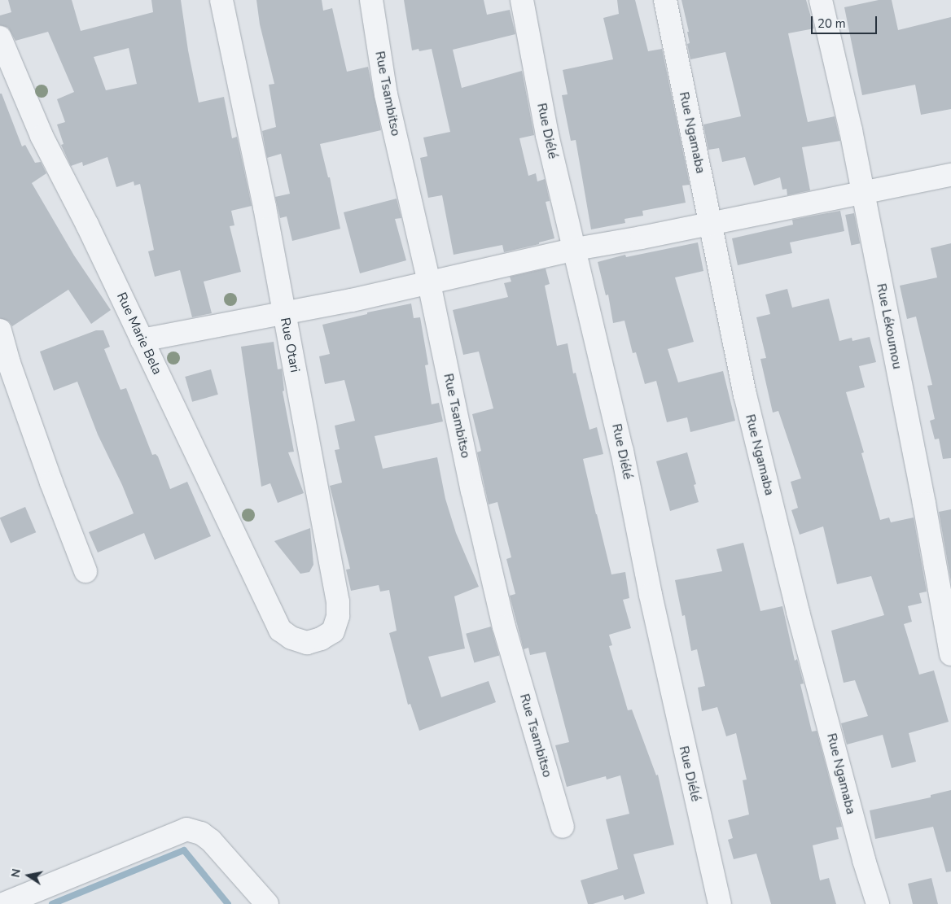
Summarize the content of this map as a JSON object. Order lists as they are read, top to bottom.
{
  "streets": {
    "street": [
      "Rue Tsambitso",
      "Rue Diélé",
      "Rue Ngamaba",
      "Rue Lékoumou",
      "Rue Marie Bela",
      "Rue Otari"
    ]
  },
  "crossings": [
    ["Rue Marie Bela", "Rue Otari"]
  ],
  "scale_bar": "20 m",
  "north": "left"
}
